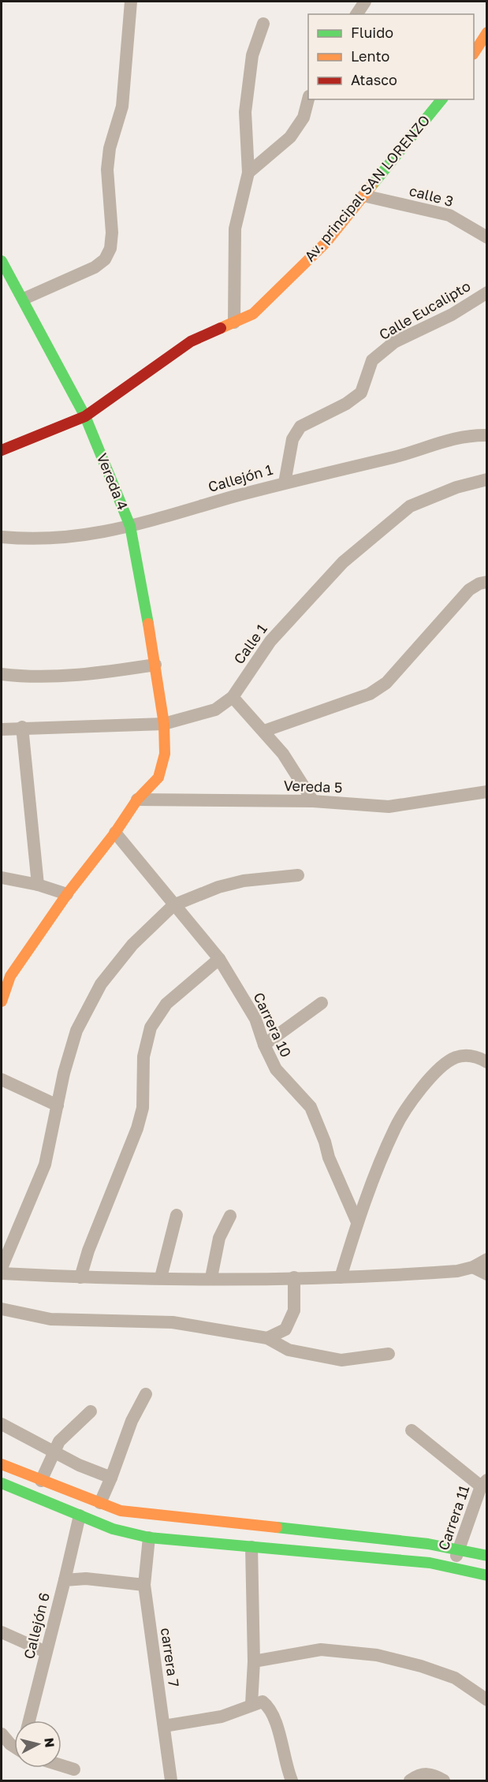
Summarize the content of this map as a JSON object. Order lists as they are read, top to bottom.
{
  "streets": {
    "main road": ["Av. principal SAN LORENZO", "Vereda 4"],
    "street": [
      "calle 3",
      "Calle Eucalipto",
      "Callejón 1",
      "Calle 1",
      "Vereda 5",
      "Carrera 10",
      "Carrera 11",
      "Callejón 6",
      "carrera 7"
    ]
  },
  "crossings": [
    ["Av. principal SAN LORENZO", "calle 3"],
    ["Av. principal SAN LORENZO", "Vereda 4"],
    ["Calle Eucalipto", "Callejón 1"],
    ["Callejón 1", "Vereda 4"],
    ["Vereda 4", "Calle 1"],
    ["Vereda 4", "Vereda 5"],
    ["Vereda 4", "Carrera 10"],
    ["Callejón 6", "carrera 7"]
  ],
  "legend": ["Fluido", "Lento", "Atasco"],
  "north": "right"
}
